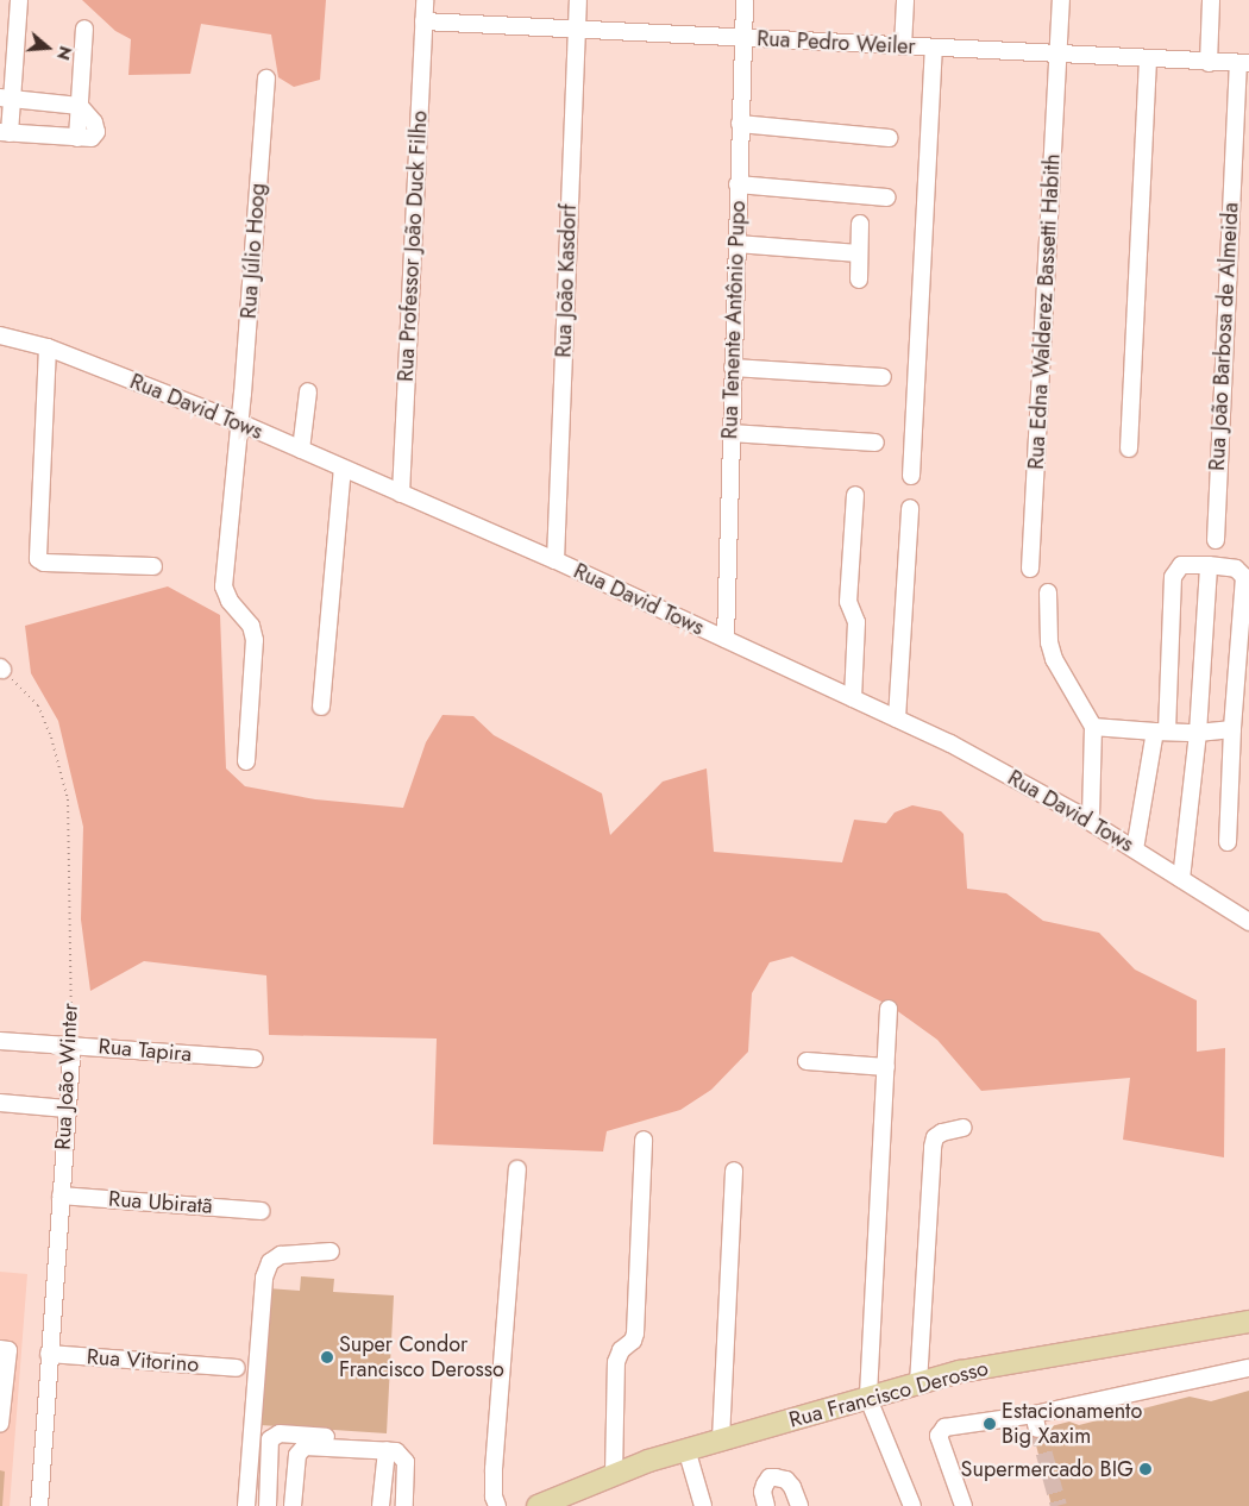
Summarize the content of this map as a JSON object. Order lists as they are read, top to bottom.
{
  "streets": {
    "main road": ["Rua Francisco Derosso"],
    "street": [
      "Rua Pedro Weiler",
      "Rua Professor João Duck Filho",
      "Rua Júlio Hoog",
      "Rua João Kasdorf",
      "Rua Edna Walderez Bassetti Habith",
      "Rua Tenente Antônio Pupo",
      "Rua João Barbosa de Almeida",
      "Rua David Tows",
      "Rua Tapira",
      "Rua João Winter",
      "Rua Ubiratã",
      "Rua Vitorino"
    ]
  },
  "crossings": [
    ["Rua Pedro Weiler", "Rua Professor João Duck Filho"],
    ["Rua Pedro Weiler", "Rua João Kasdorf"],
    ["Rua Pedro Weiler", "Rua Edna Walderez Bassetti Habith"],
    ["Rua Pedro Weiler", "Rua Tenente Antônio Pupo"],
    ["Rua Pedro Weiler", "Rua João Barbosa de Almeida"],
    ["Rua Professor João Duck Filho", "Rua David Tows"],
    ["Rua Júlio Hoog", "Rua David Tows"],
    ["Rua João Kasdorf", "Rua David Tows"],
    ["Rua Tenente Antônio Pupo", "Rua David Tows"],
    ["Rua Tapira", "Rua João Winter"],
    ["Rua João Winter", "Rua Ubiratã"],
    ["Rua João Winter", "Rua Vitorino"]
  ],
  "places": ["Super Condor Francisco Derosso", "Estacionamento Big Xaxim", "Supermercado BIG"],
  "north": "right"
}
